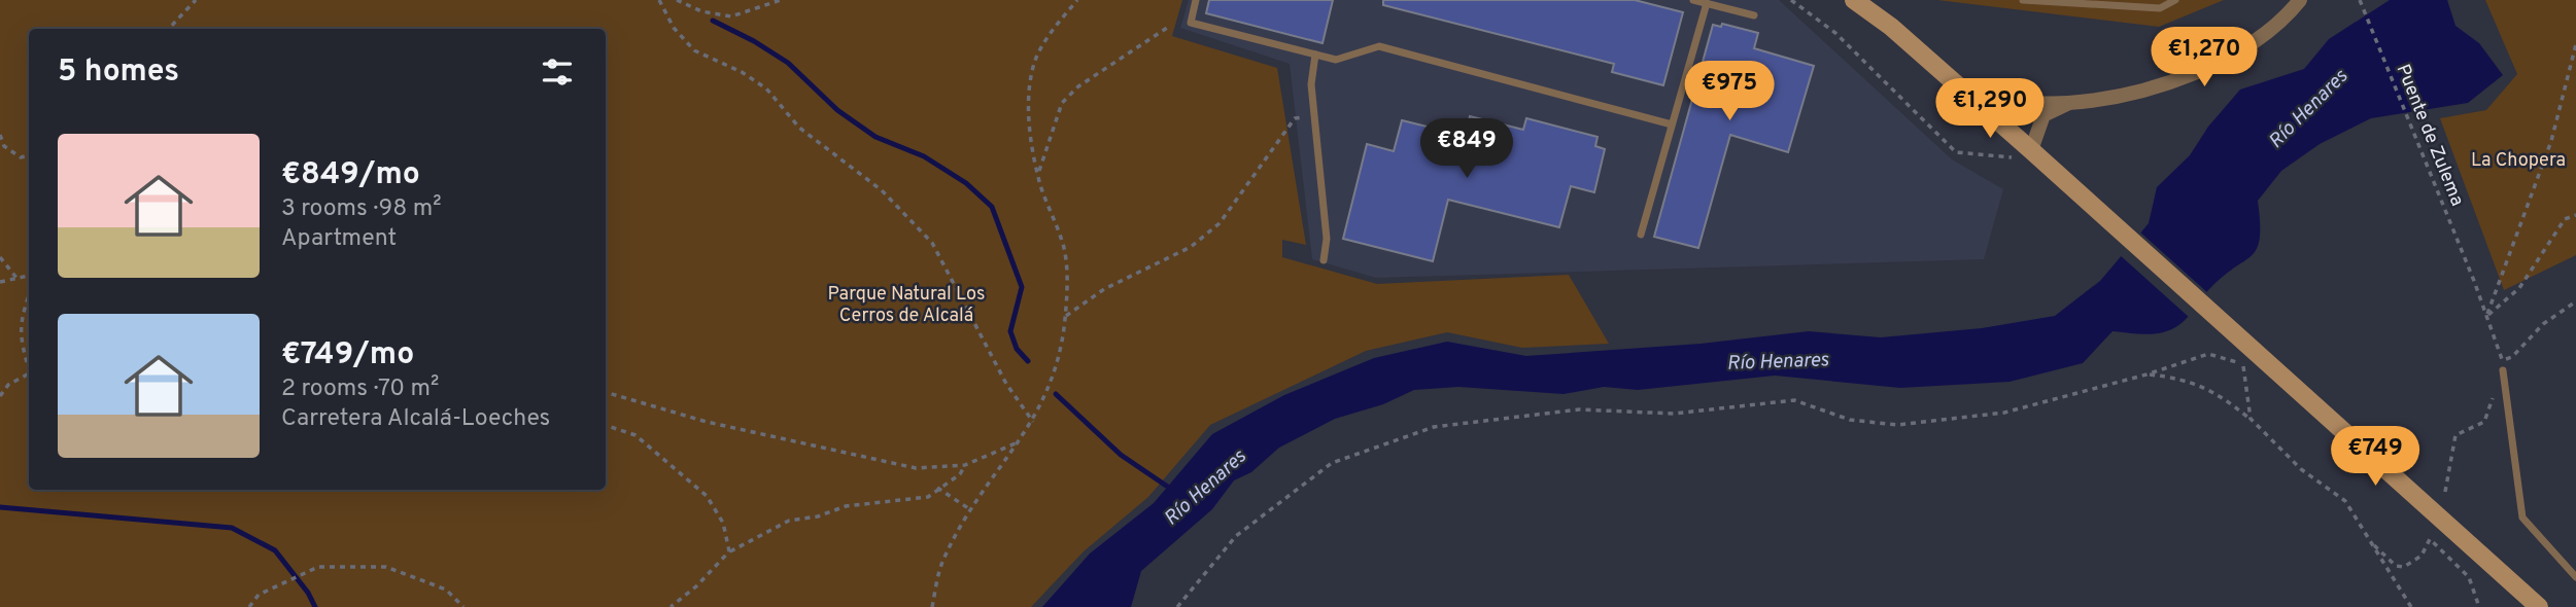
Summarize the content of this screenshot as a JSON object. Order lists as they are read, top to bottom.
{
  "streets": {
    "path": ["Puente de Zulema"]
  },
  "water": ["Río Henares"],
  "parks": ["La Chopera", "Parque Natural Los Cerros de Alcalá"],
  "page": {
    "price": [
      "€1,270",
      "€975",
      "€1,290",
      "€849",
      "€749"
    ],
    "heading": "5 homes",
    "list": [
      {
        "name": "€849/mo",
        "note": "3 rooms · 98 m² · Apartment"
      },
      {
        "name": "€749/mo",
        "note": "2 rooms · 70 m² · Carretera Alcalá-Loeches"
      }
    ]
  }
}
